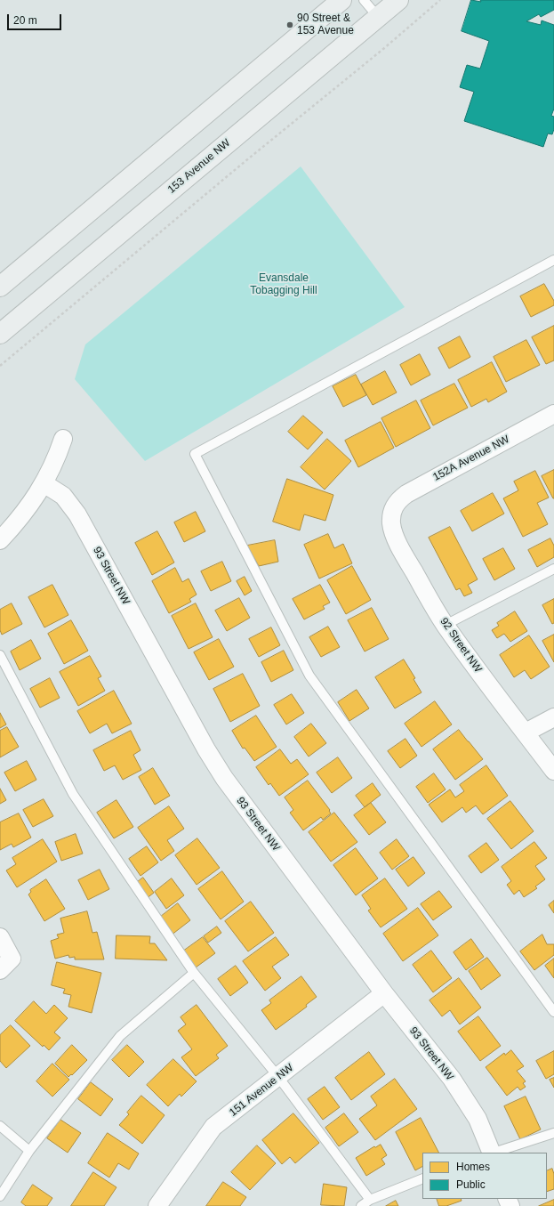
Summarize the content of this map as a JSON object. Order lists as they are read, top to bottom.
{
  "streets": {
    "main road": ["153 Avenue NW"],
    "street": [
      "152A Avenue NW",
      "93 Street NW",
      "92 Street NW",
      "151 Avenue NW"
    ]
  },
  "crossings": [
    ["152A Avenue NW", "92 Street NW"],
    ["93 Street NW", "151 Avenue NW"]
  ],
  "parks": ["Evansdale Tobagging Hill"],
  "places": ["90 Street & 153 Avenue"],
  "legend": ["Homes", "Public"],
  "scale_bar": "20 m"
}
